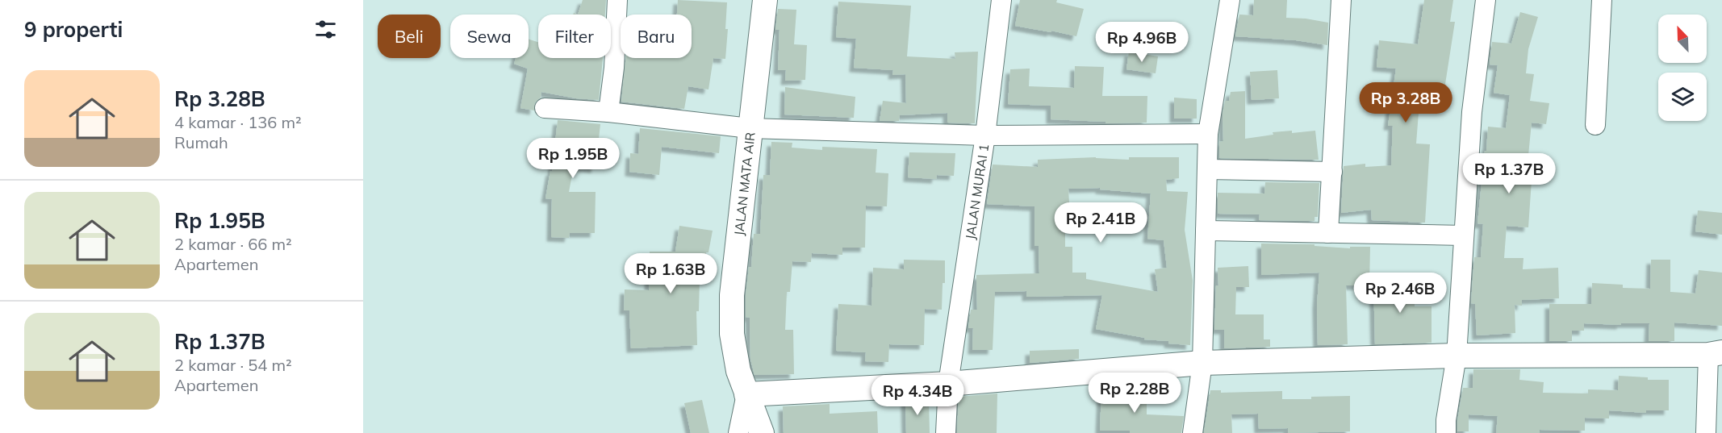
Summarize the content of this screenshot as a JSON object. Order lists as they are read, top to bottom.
{
  "streets": {
    "street": ["JALAN MATA AIR", "JALAN MURAI 1"]
  },
  "north": "top left",
  "page": {
    "heading": "9 properti",
    "chip": [
      "Beli",
      "Sewa",
      "Filter",
      "Baru"
    ],
    "price": [
      "Rp 4.96B",
      "Rp 3.28B",
      "Rp 1.95B",
      "Rp 1.37B",
      "Rp 2.41B",
      "Rp 1.63B",
      "Rp 2.46B",
      "Rp 2.28B",
      "Rp 4.34B"
    ],
    "list": [
      {
        "name": "Rp 3.28B",
        "note": "4 kamar · 136 m² · Rumah"
      },
      {
        "name": "Rp 1.95B",
        "note": "2 kamar · 66 m² · Apartemen"
      },
      {
        "name": "Rp 1.37B",
        "note": "2 kamar · 54 m² · Apartemen"
      }
    ]
  }
}
